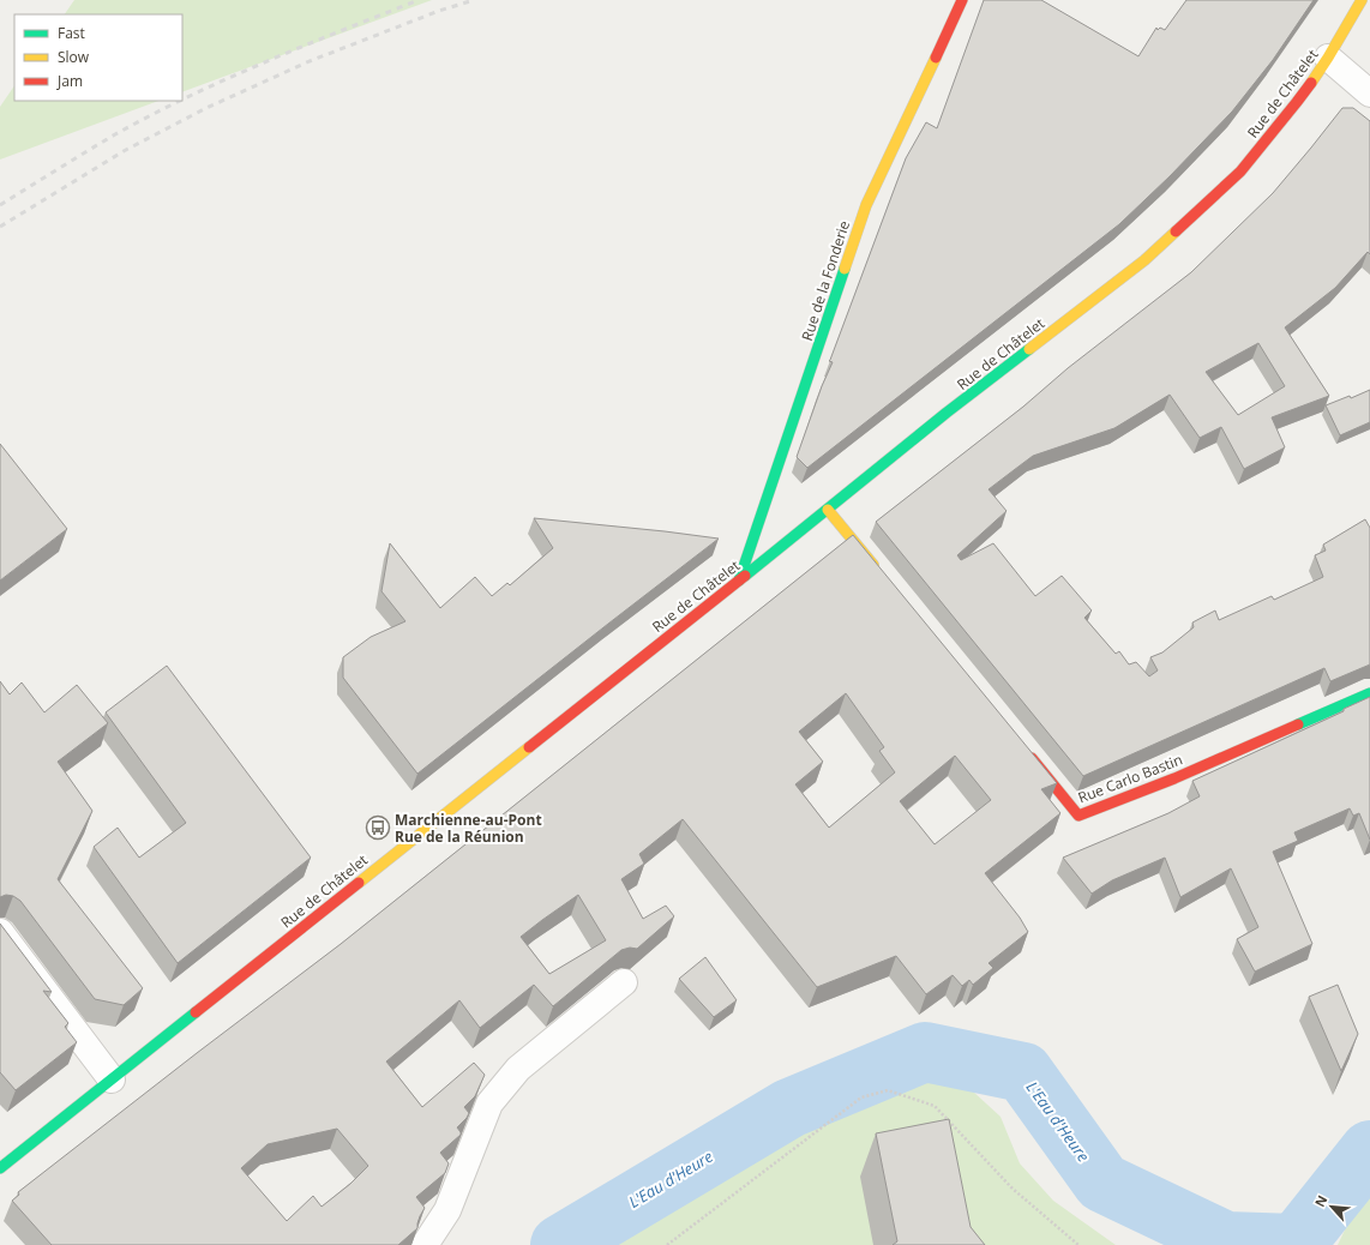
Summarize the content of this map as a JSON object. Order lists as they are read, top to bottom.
{
  "streets": {
    "main road": ["Rue de Châtelet", "Rue de la Fonderie", "Rue Carlo Bastin"]
  },
  "crossings": [
    ["Rue de Châtelet", "Rue de la Fonderie"]
  ],
  "water": ["L'Eau d'Heure"],
  "places": {
    "bus stop": ["Marchienne-au-Pont Rue de la Réunion"]
  },
  "legend": ["Fast", "Slow", "Jam"],
  "north": "top left"
}
